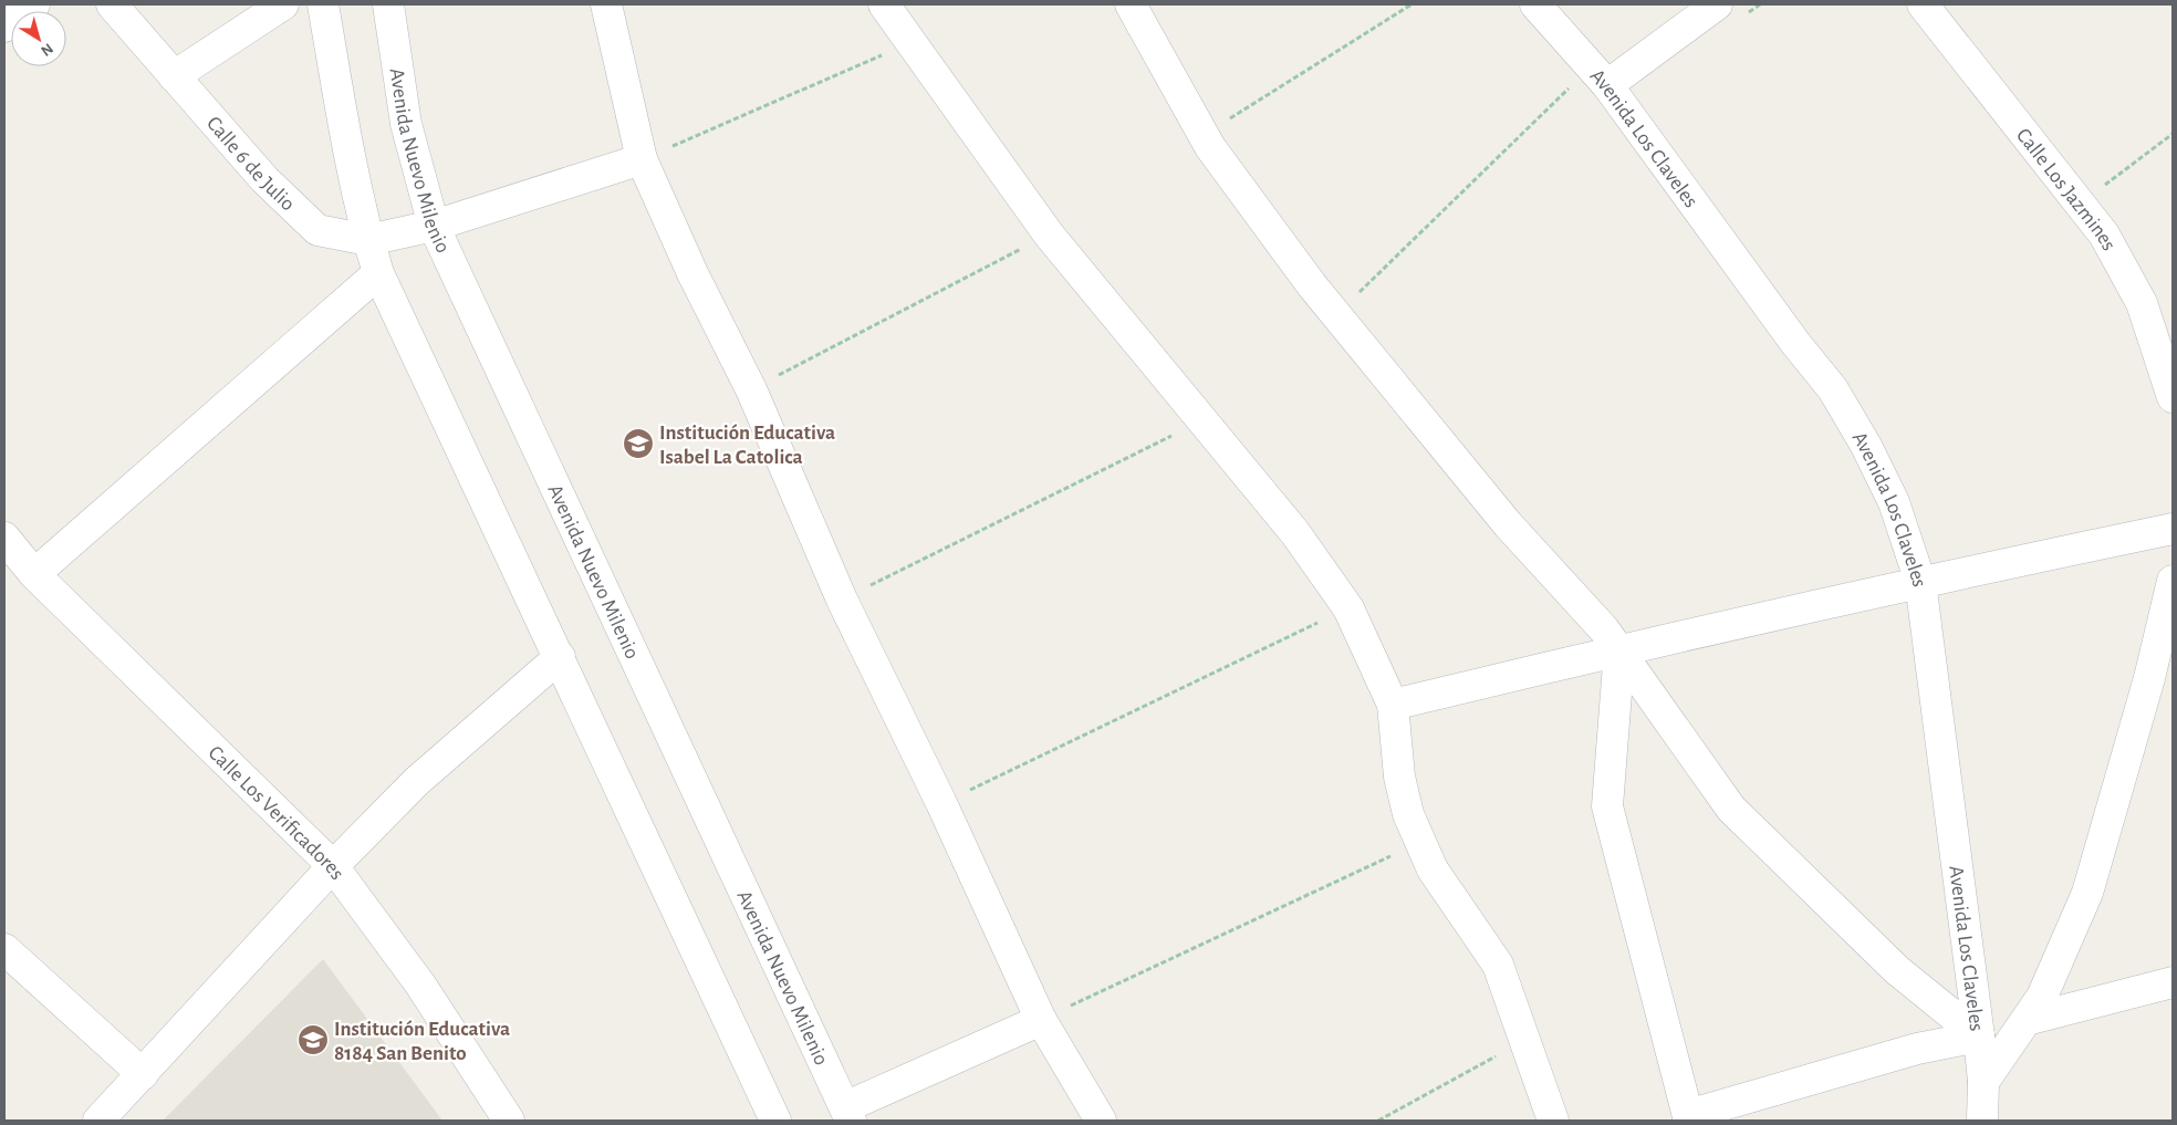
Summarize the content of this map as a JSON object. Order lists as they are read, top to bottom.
{
  "streets": {
    "street": [
      "Avenida Los Claveles",
      "Avenida Nuevo Milenio",
      "Calle 6 de Julio",
      "Calle Los Jazmines",
      "Calle Los Verificadores"
    ]
  },
  "crossings": [
    ["Avenida Nuevo Milenio", "Calle 6 de Julio"]
  ],
  "places": {
    "school or university": ["Institución Educativa Isabel La Catolica", "Institución Educativa 8184 San Benito"]
  },
  "north": "bottom right"
}
